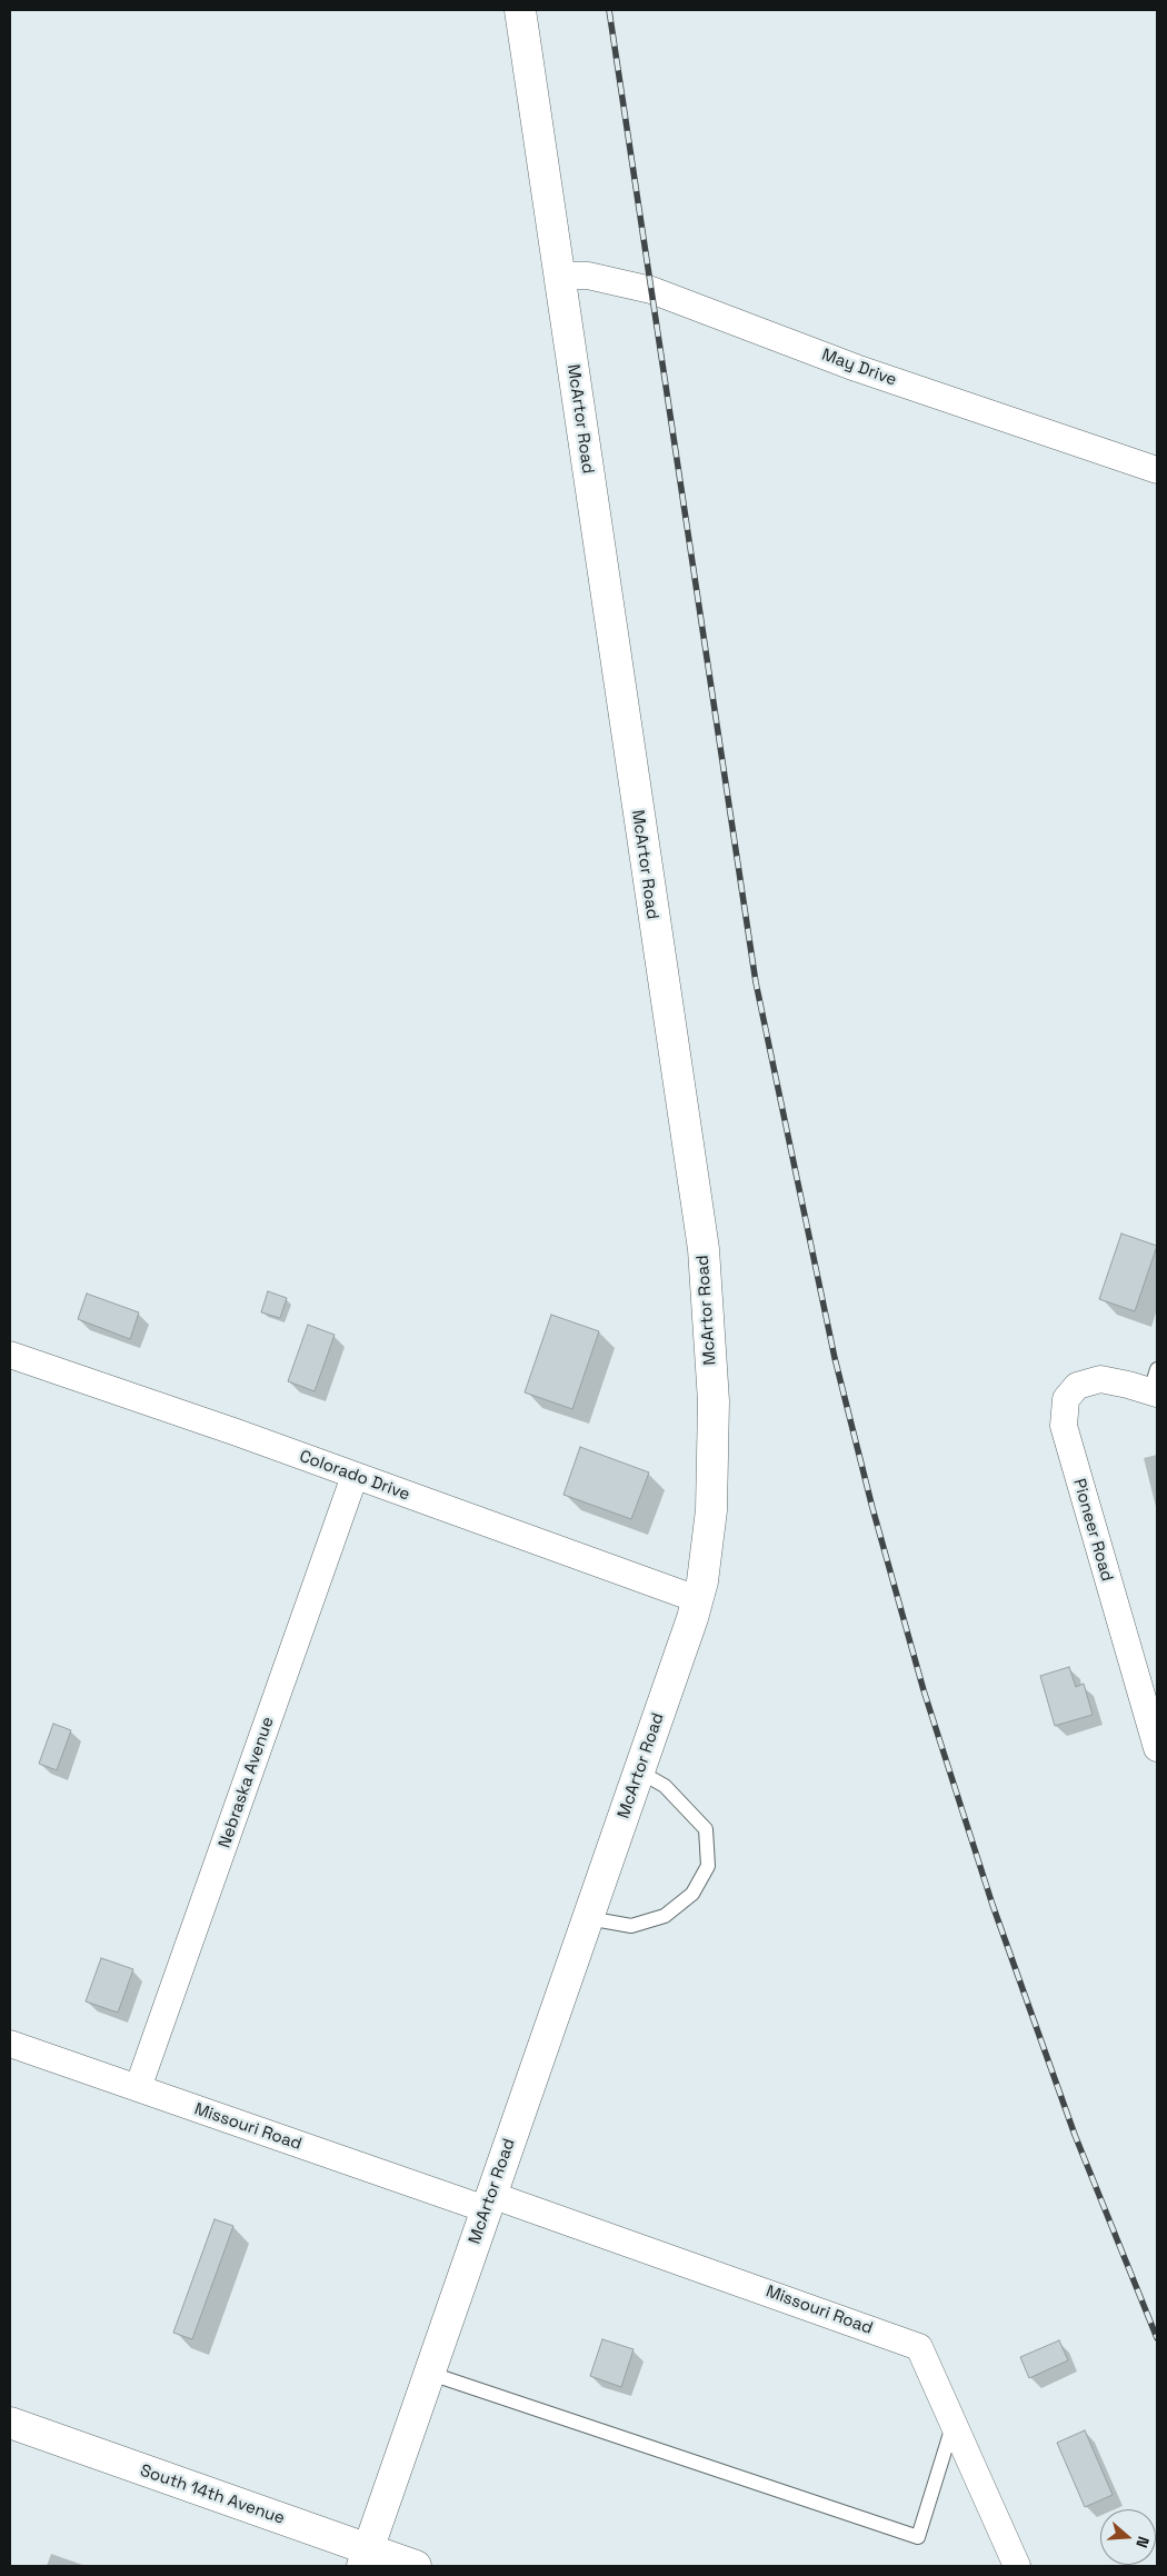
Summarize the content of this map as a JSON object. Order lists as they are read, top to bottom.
{
  "streets": {
    "main road": ["McArtor Road", "South 14th Avenue"],
    "street": [
      "May Drive",
      "Colorado Drive",
      "Pioneer Road",
      "Nebraska Avenue",
      "Missouri Road"
    ]
  },
  "crossings": [
    ["May Drive", "McArtor Road"],
    ["McArtor Road", "Colorado Drive"],
    ["McArtor Road", "Missouri Road"],
    ["McArtor Road", "South 14th Avenue"],
    ["Colorado Drive", "Nebraska Avenue"],
    ["Nebraska Avenue", "Missouri Road"]
  ],
  "north": "right"
}
